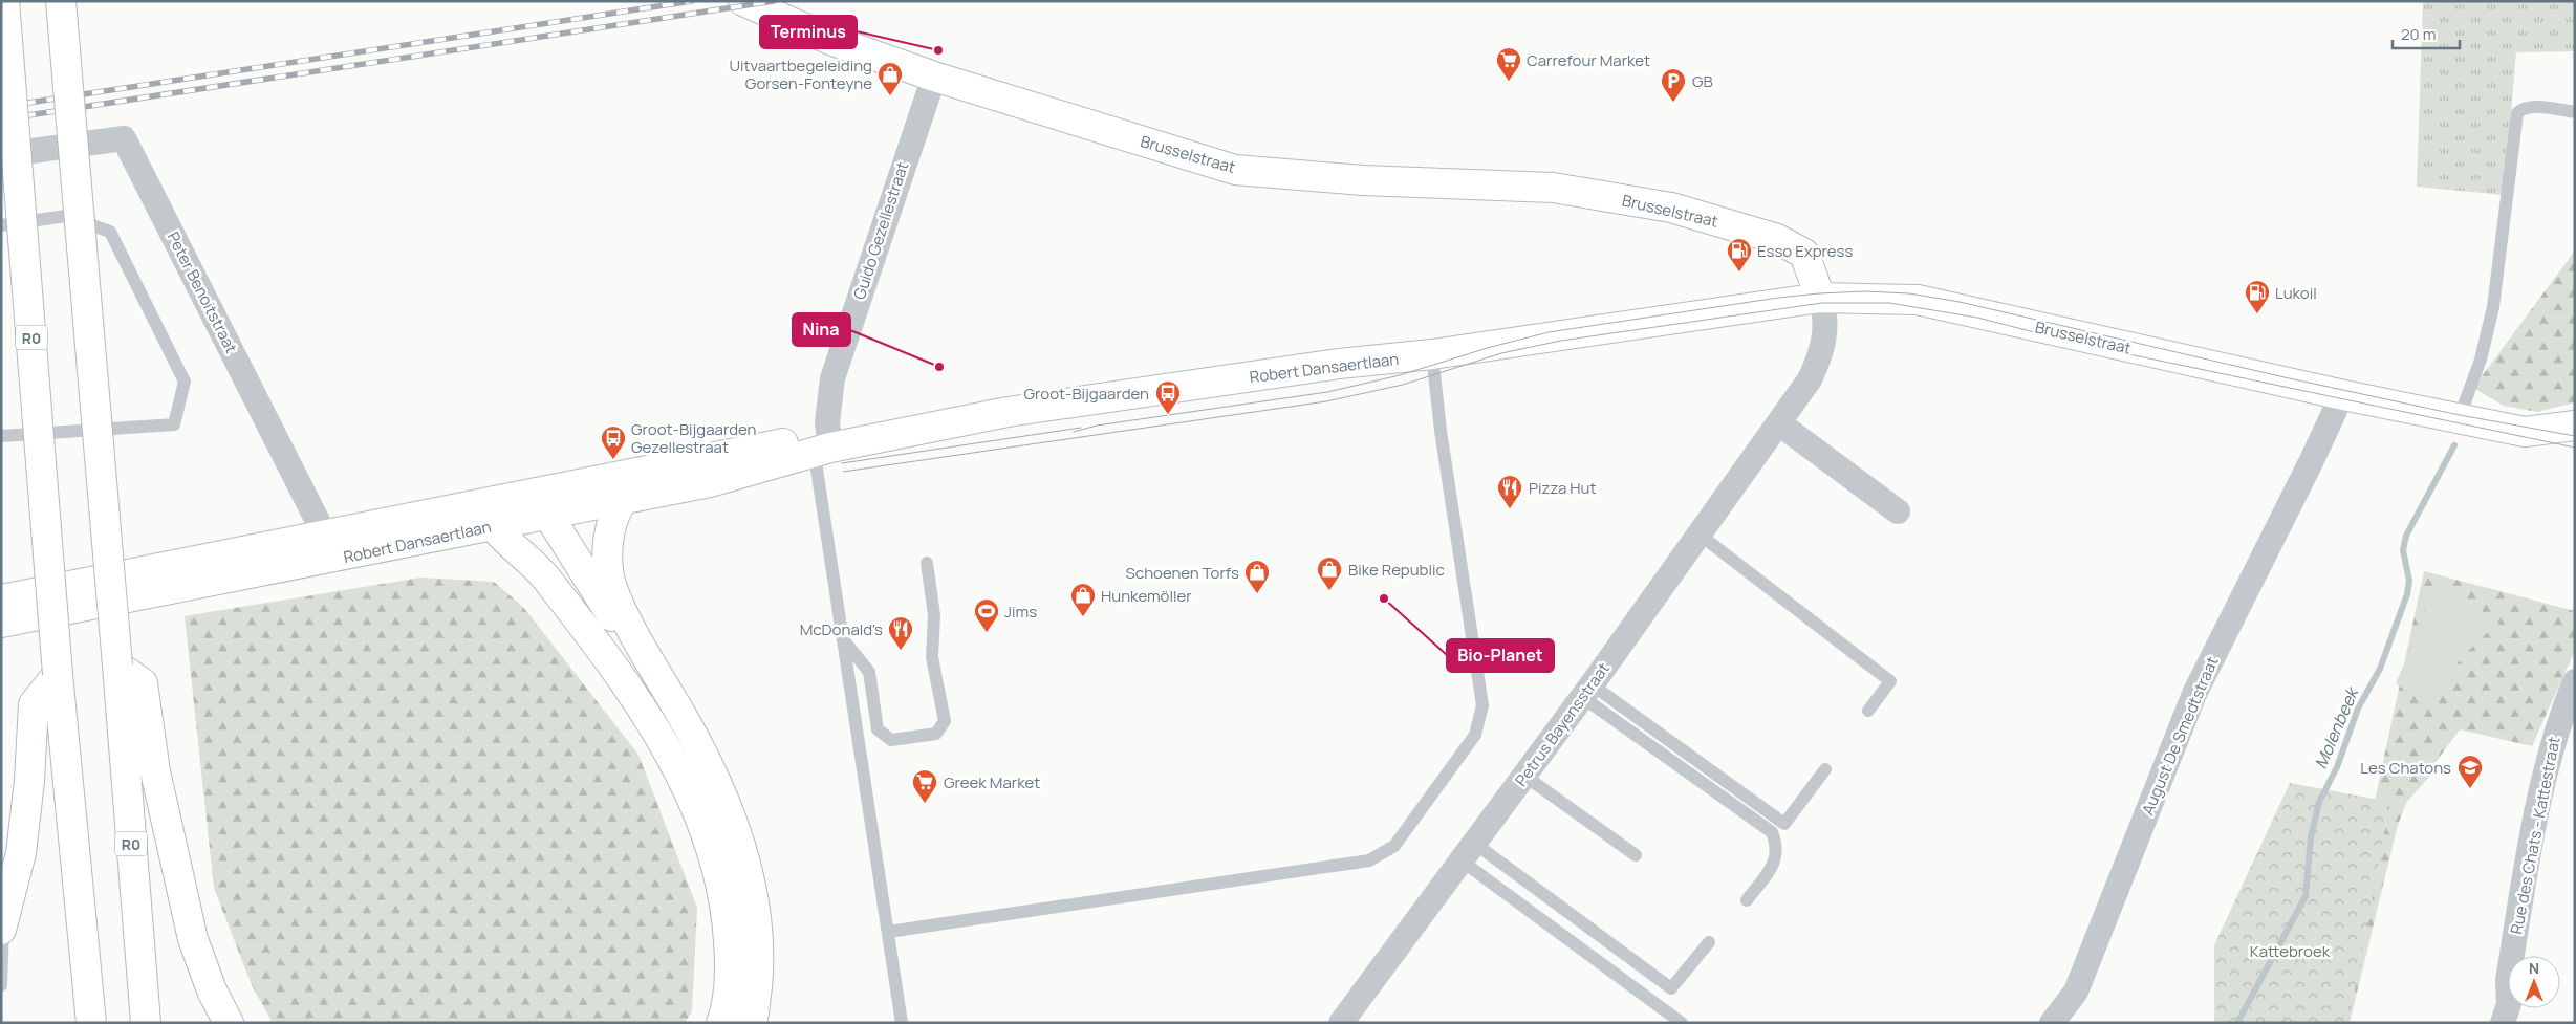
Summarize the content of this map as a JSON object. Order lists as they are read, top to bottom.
{
  "streets": {
    "main road": ["Brusselstraat", "R0", "Robert Dansaertlaan"],
    "street": [
      "Guido Gezellestraat",
      "Peter Benoitstraat",
      "Petrus Bayensstraat",
      "August De Smedtstraat",
      "Rue des Chats - Kattestraat"
    ]
  },
  "crossings": [
    ["Brusselstraat", "Guido Gezellestraat"],
    ["Brusselstraat", "Robert Dansaertlaan"],
    ["Brusselstraat", "Petrus Bayensstraat"],
    ["Brusselstraat", "August De Smedtstraat"],
    ["Guido Gezellestraat", "Robert Dansaertlaan"],
    ["Peter Benoitstraat", "Robert Dansaertlaan"],
    ["Robert Dansaertlaan", "Petrus Bayensstraat"]
  ],
  "water": ["Molenbeek"],
  "parks": ["Kattebroek"],
  "places": {
    "other": ["Terminus", "Nina", "Bio-Planet"],
    "supermarket": ["Carrefour Market", "Greek Market"],
    "shop": [
      "Uitvaartbegeleiding Gorsen-Fonteyne",
      "Bike Republic",
      "Schoenen Torfs",
      "Hunkemöller"
    ],
    "parking": ["GB"],
    "fuel station": ["Esso Express", "Lukoil"],
    "bus stop": ["Groot-Bijgaarden", "Groot-Bijgaarden Gezellestraat"],
    "restaurant": ["Pizza Hut", "McDonald's"],
    "sports": ["Jims"],
    "school or university": ["Les Chatons"]
  },
  "scale_bar": "20 m",
  "north": "top"
}
